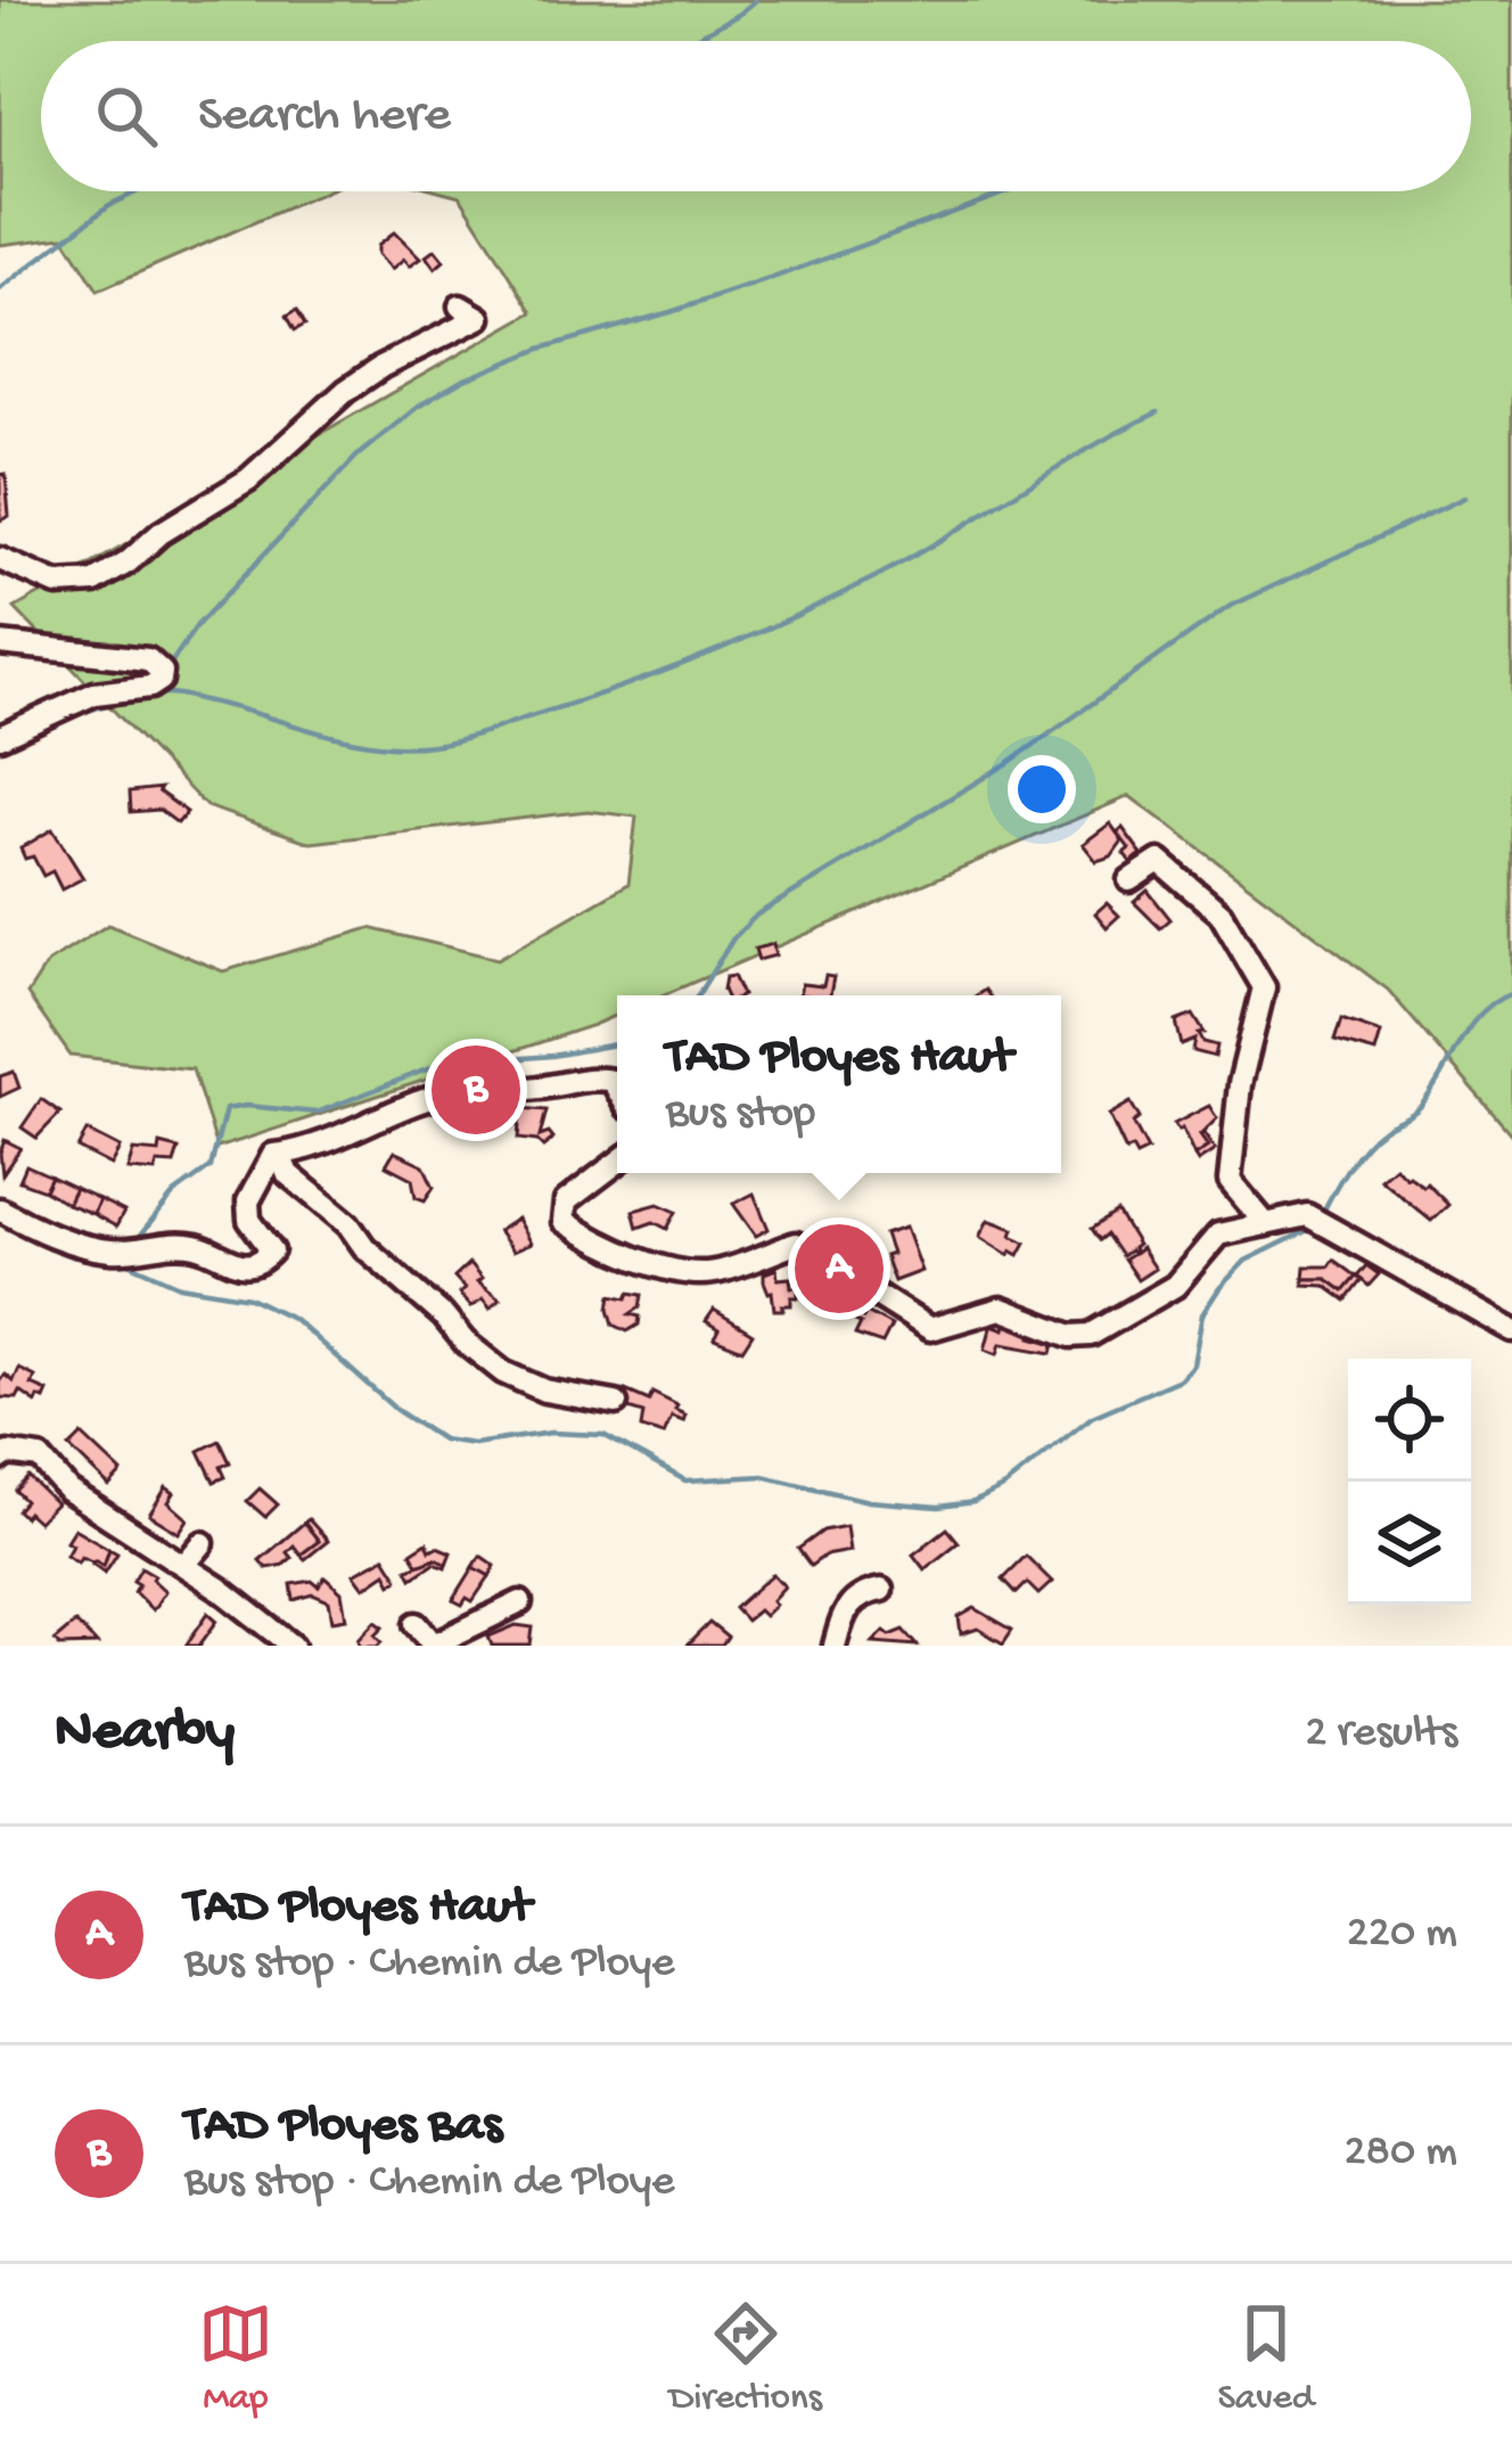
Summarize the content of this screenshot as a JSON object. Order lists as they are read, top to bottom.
{
  "page": {
    "search": "Search here",
    "popup": ["TAD Ployes Haut", "Bus stop"],
    "pins": ["B", "A"],
    "heading": ["Nearby", "2 results"],
    "list": [
      {
        "mark": "A",
        "name": "TAD Ployes Haut",
        "note": "Bus stop · Chemin de Ploye",
        "value": "220 m"
      },
      {
        "mark": "B",
        "name": "TAD Ployes Bas",
        "note": "Bus stop · Chemin de Ploye",
        "value": "280 m"
      }
    ],
    "nav": ["Map", "Directions", "Saved"]
  }
}
